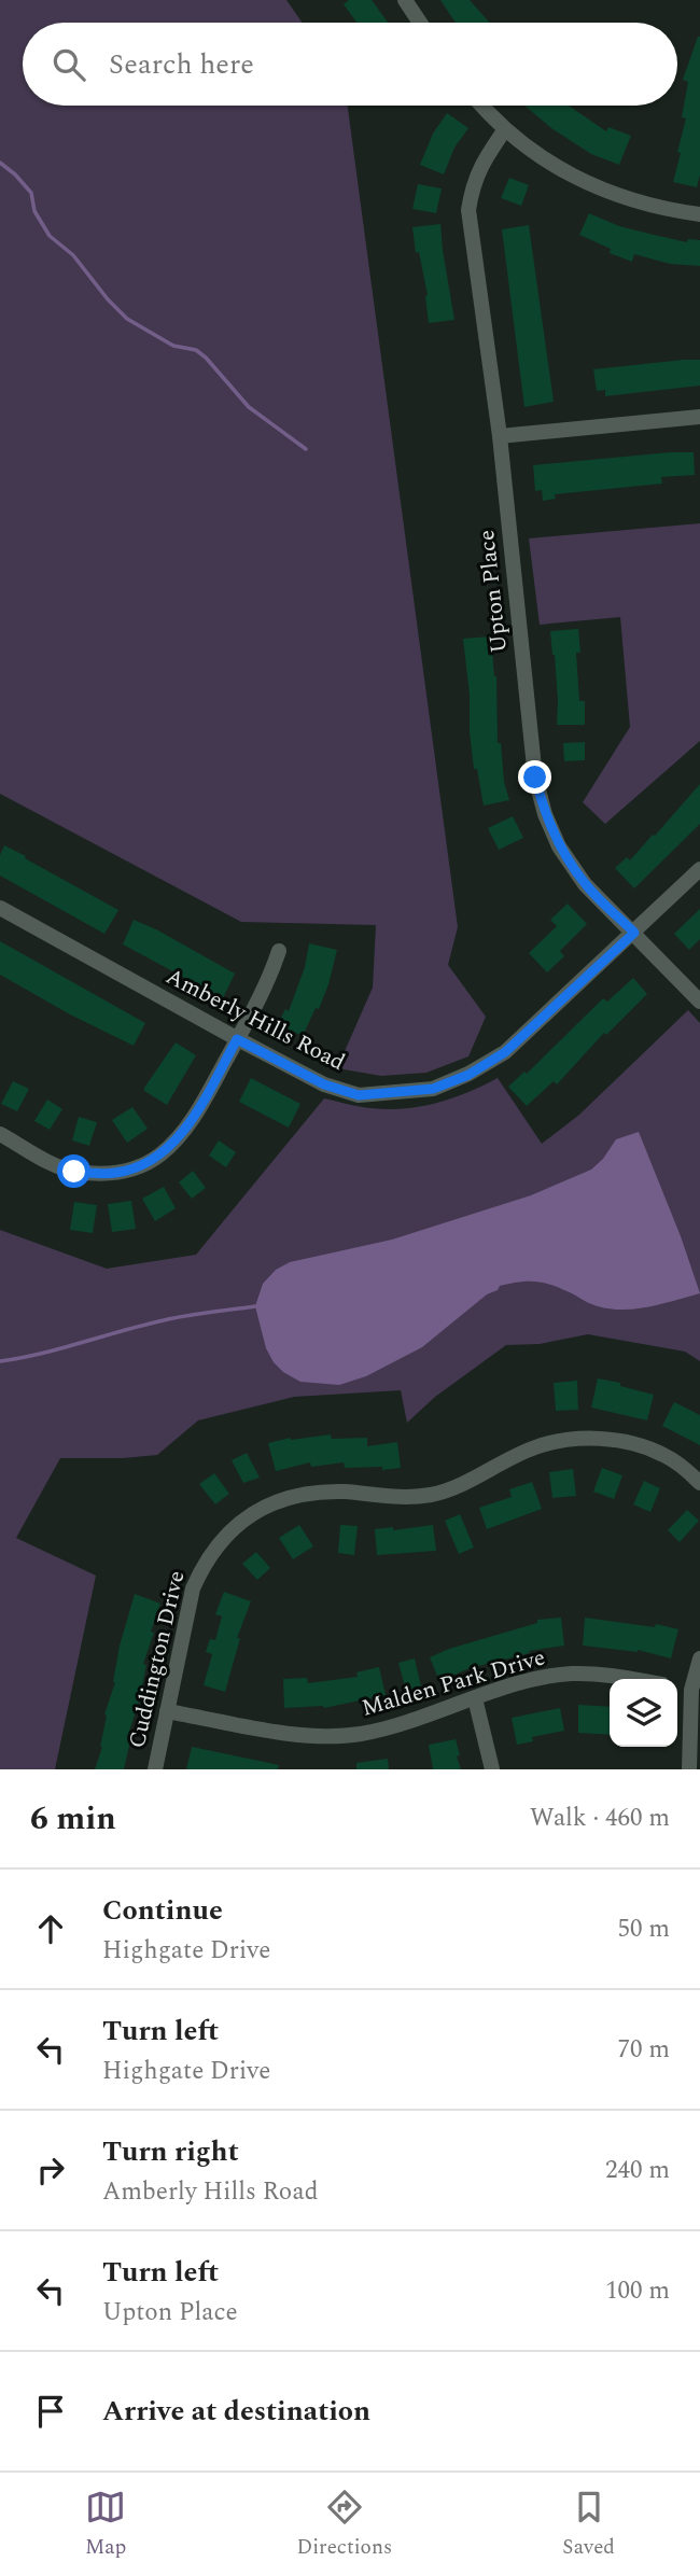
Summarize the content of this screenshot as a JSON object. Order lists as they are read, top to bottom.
{
  "streets": {
    "street": [
      "Upton Place",
      "Amberly Hills Road",
      "Cuddington Drive",
      "Malden Park Drive"
    ]
  },
  "crossings": [
    ["Upton Place", "Amberly Hills Road"],
    ["Cuddington Drive", "Malden Park Drive"]
  ],
  "page": {
    "search": "Search here",
    "heading": ["6 min", "Walk · 460 m"],
    "list": [
      ["Continue", "Highgate Drive", "50 m"],
      ["Turn left", "Highgate Drive", "70 m"],
      ["Turn right", "Amberly Hills Road", "240 m"],
      ["Turn left", "Upton Place", "100 m"],
      "Arrive at destination"
    ],
    "nav": ["Map", "Directions", "Saved"]
  }
}
